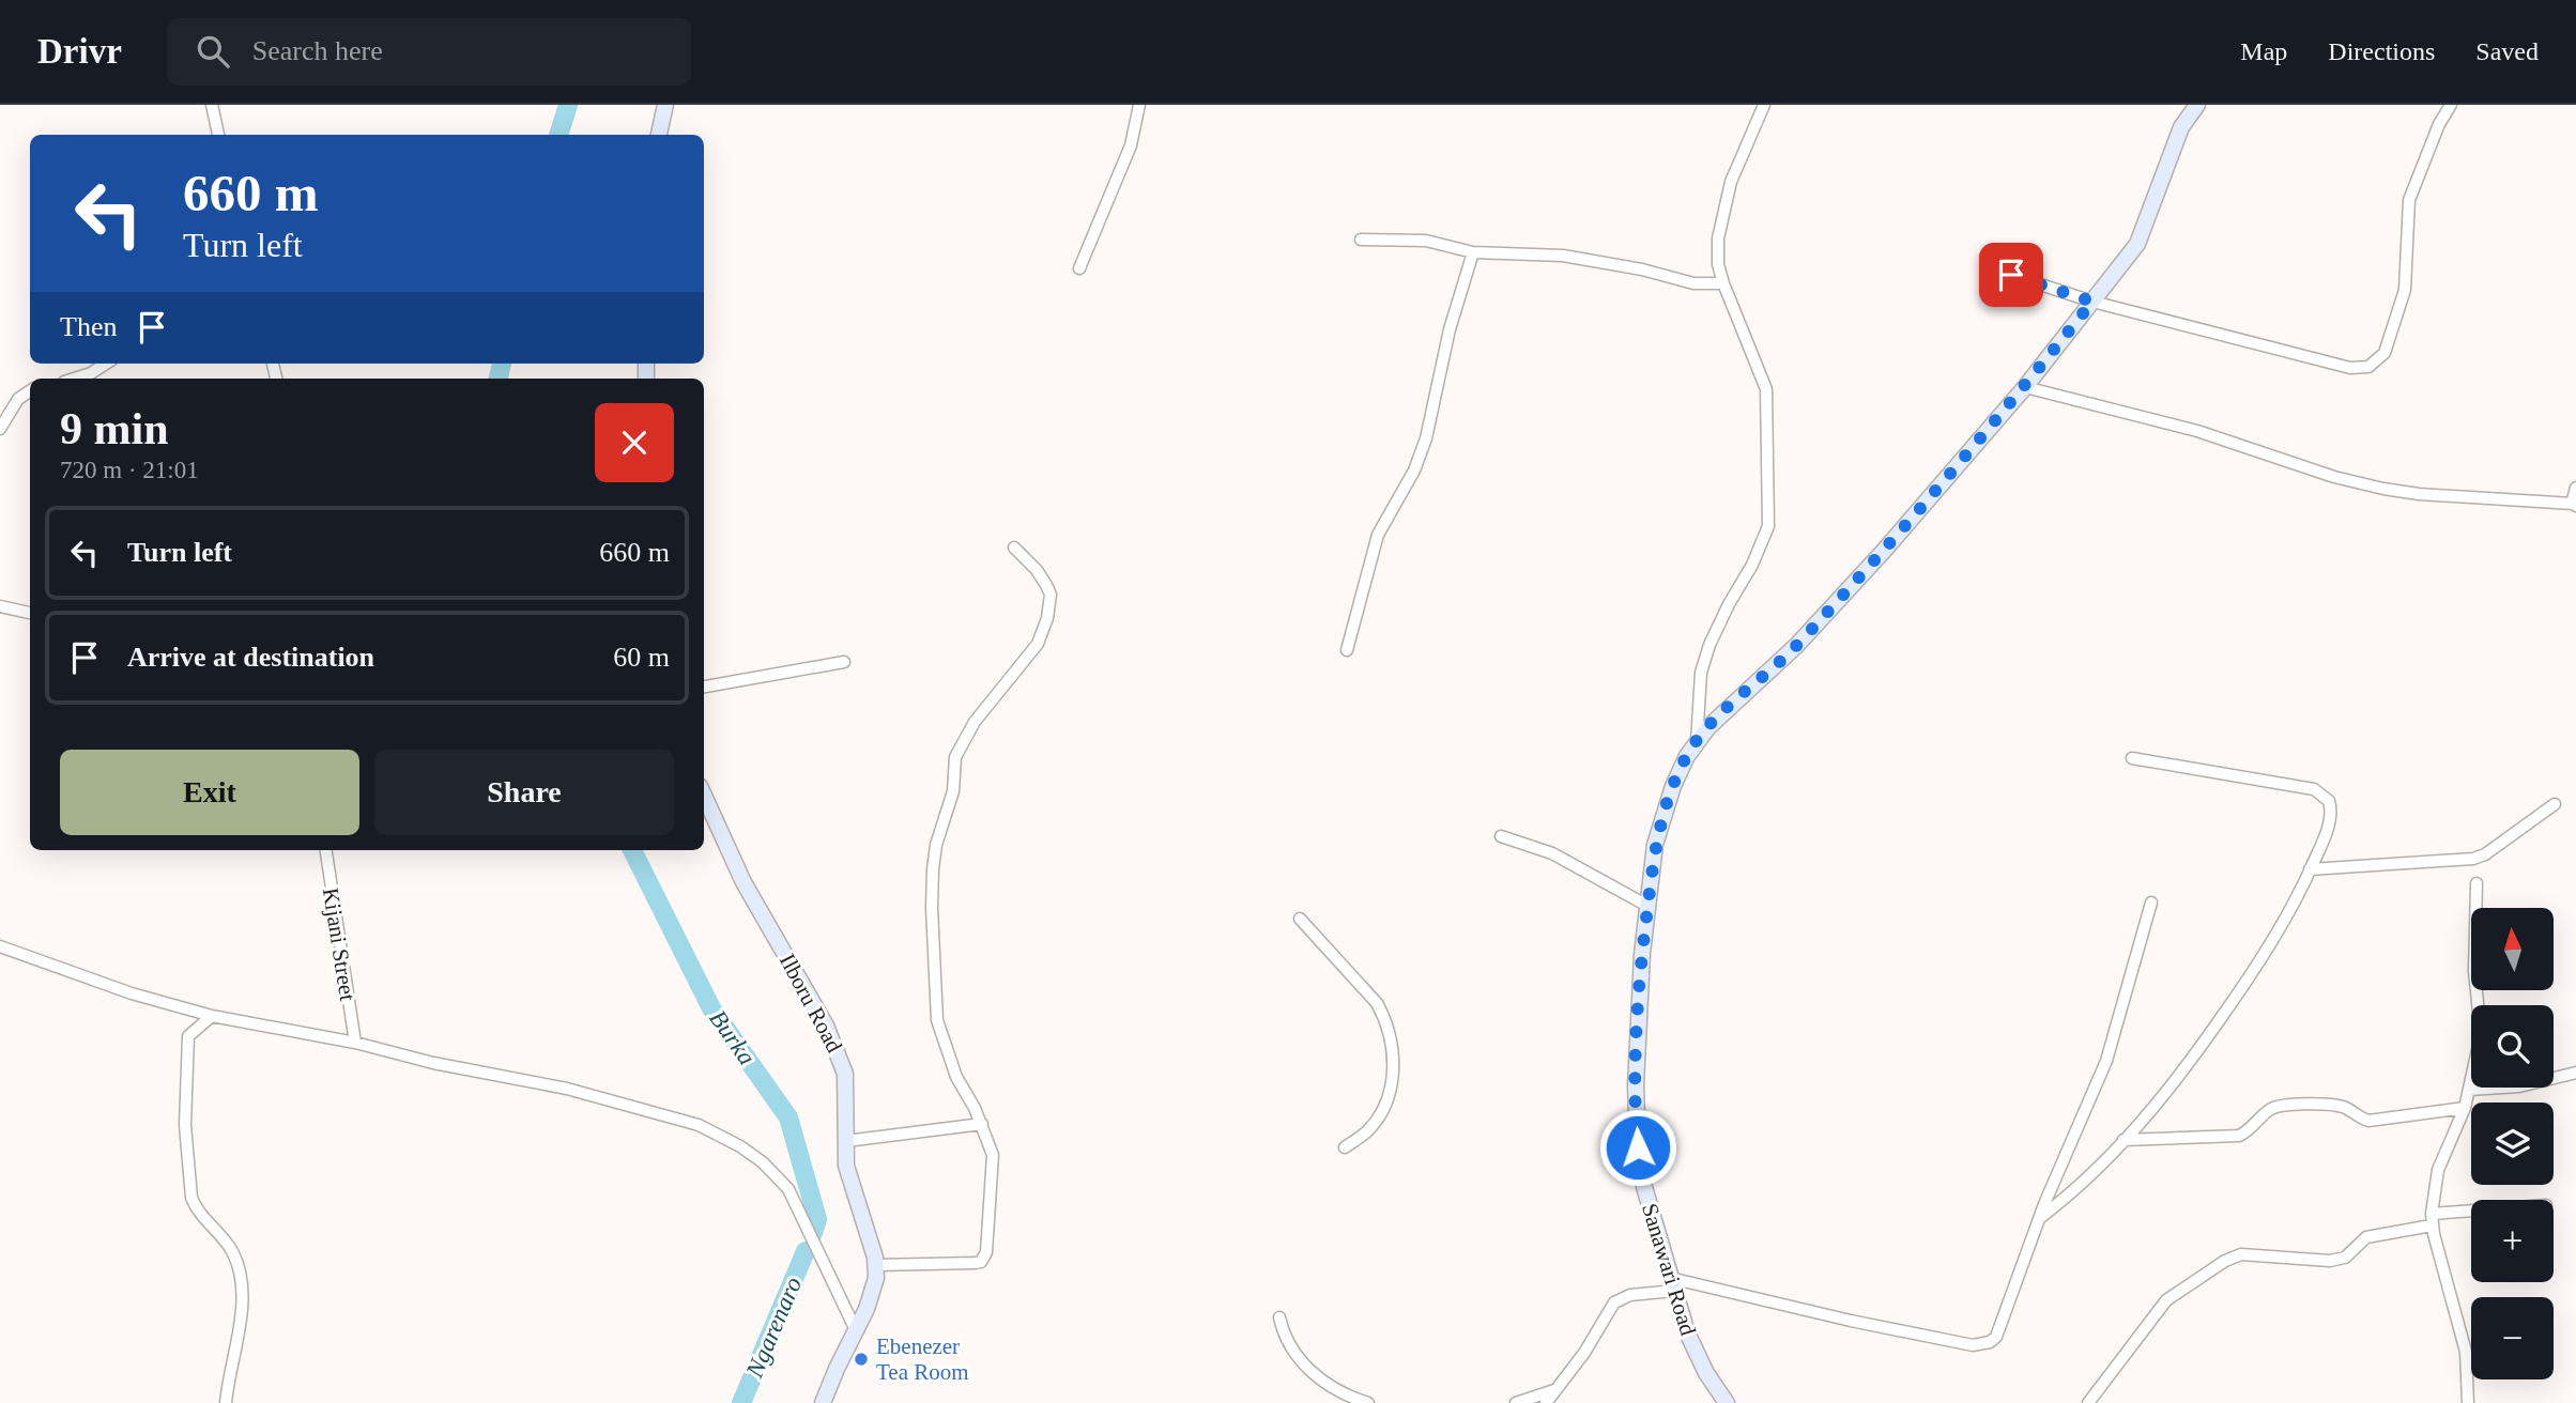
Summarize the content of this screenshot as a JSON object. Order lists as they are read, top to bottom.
{
  "streets": {
    "street": ["Kijani Street", "Ilboru Road", "Sanawari Road"]
  },
  "water": ["Burka", "Ngarenaro"],
  "places": ["Ebenezer Tea Room"],
  "north": "top",
  "page": {
    "header": "Drivr",
    "search": "Search here",
    "nav": ["Map", "Directions", "Saved"],
    "turn": ["660 m", "Turn left"],
    "then": "Then",
    "heading": ["9 min", "720 m · 21:01"],
    "list": [
      {
        "name": "Turn left",
        "value": "660 m"
      },
      {
        "name": "Arrive at destination",
        "value": "60 m"
      }
    ],
    "buttons": ["Exit", "Share"],
    "map_buttons": ["+", "−"]
  }
}
